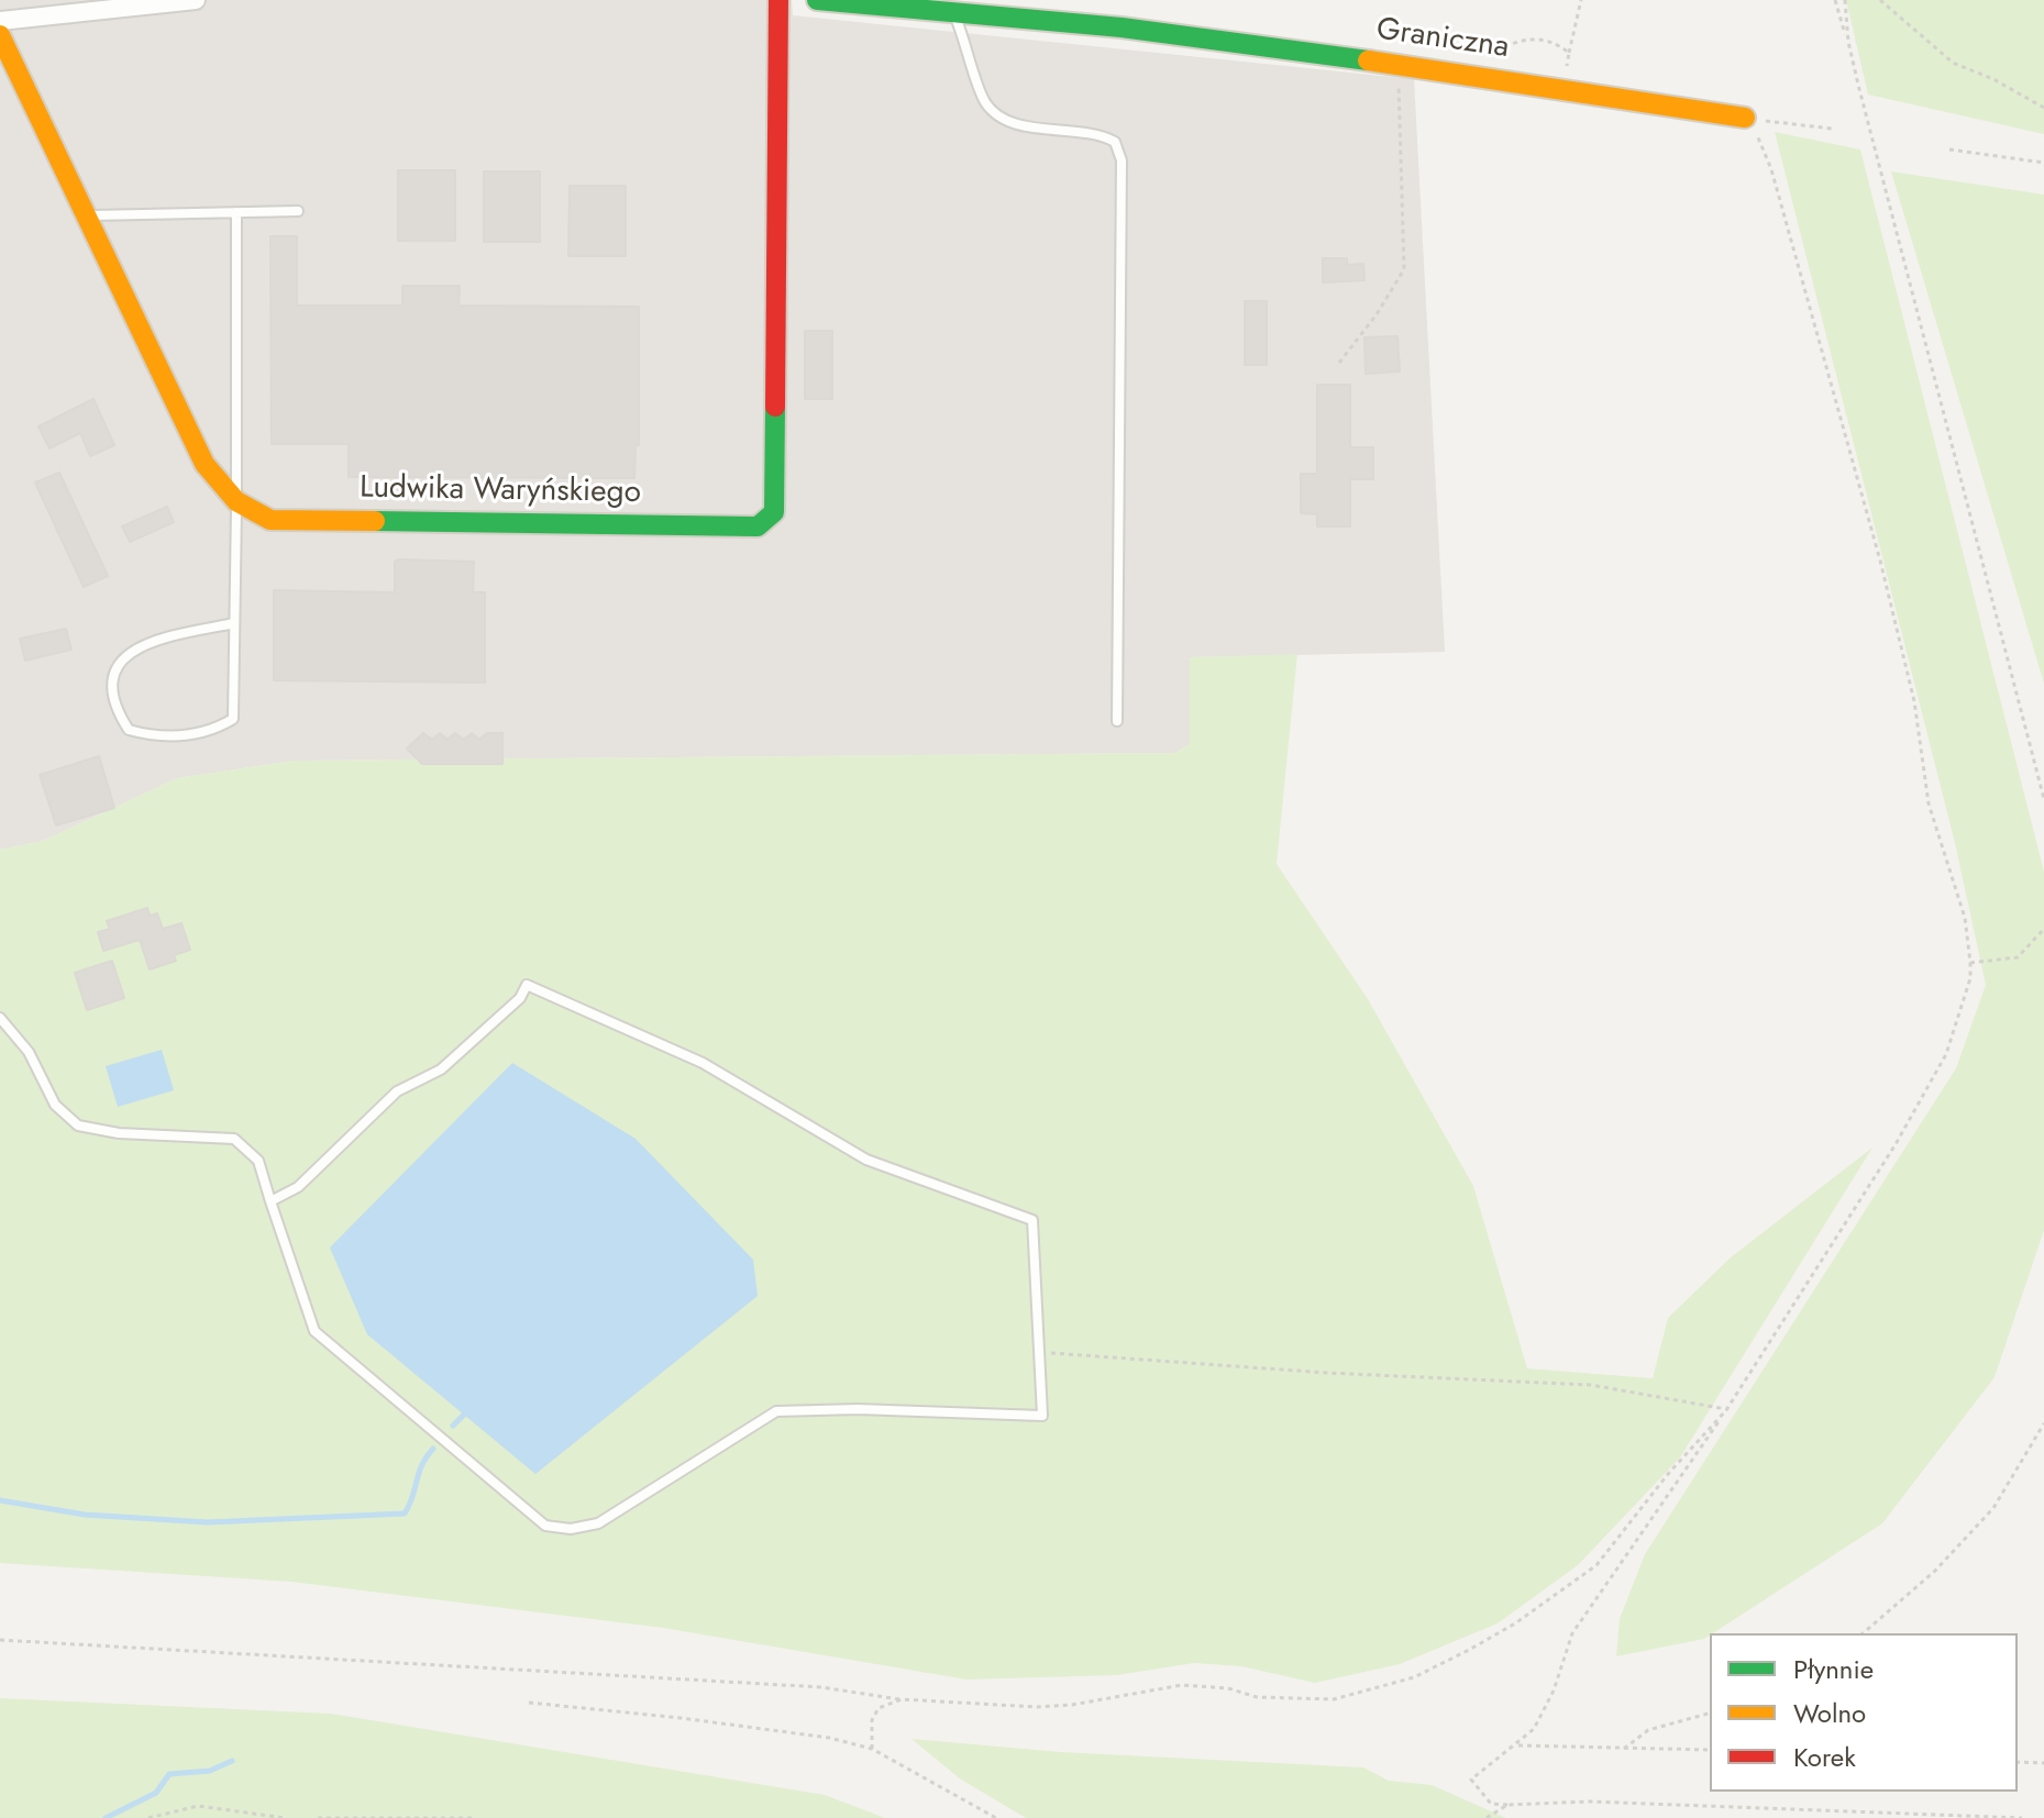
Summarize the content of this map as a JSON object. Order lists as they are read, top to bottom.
{
  "streets": {
    "street": ["Graniczna", "Ludwika Waryńskiego"]
  },
  "legend": ["Płynnie", "Wolno", "Korek"]
}
